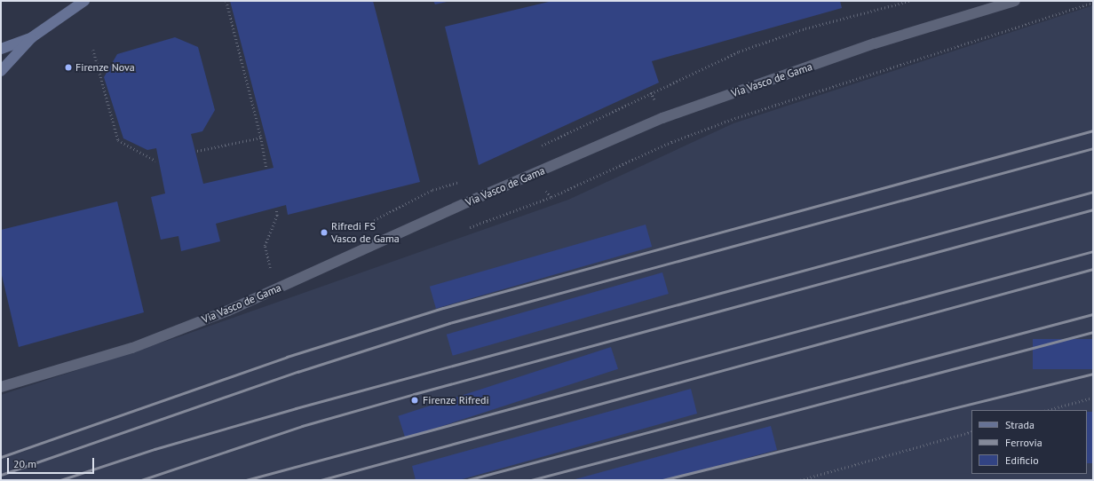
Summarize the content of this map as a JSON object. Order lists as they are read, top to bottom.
{
  "streets": {
    "street": ["Via Vasco de Gama"]
  },
  "places": ["Firenze Nova", "Rifredi FS Vasco de Gama", "Firenze Rifredi"],
  "legend": ["Strada", "Ferrovia", "Edificio"],
  "scale_bar": "20 m"
}
